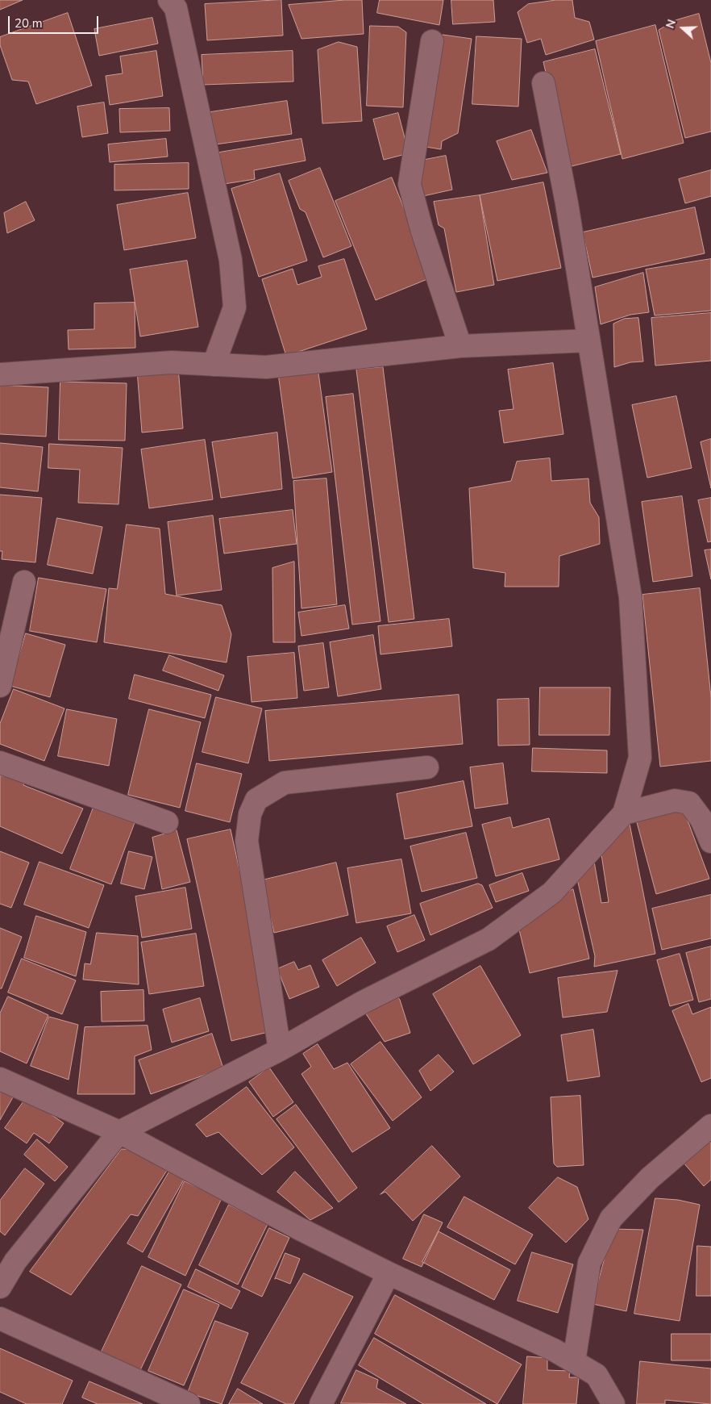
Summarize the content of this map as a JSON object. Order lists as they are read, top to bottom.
{
  "scale_bar": "20 m",
  "north": "left"
}
